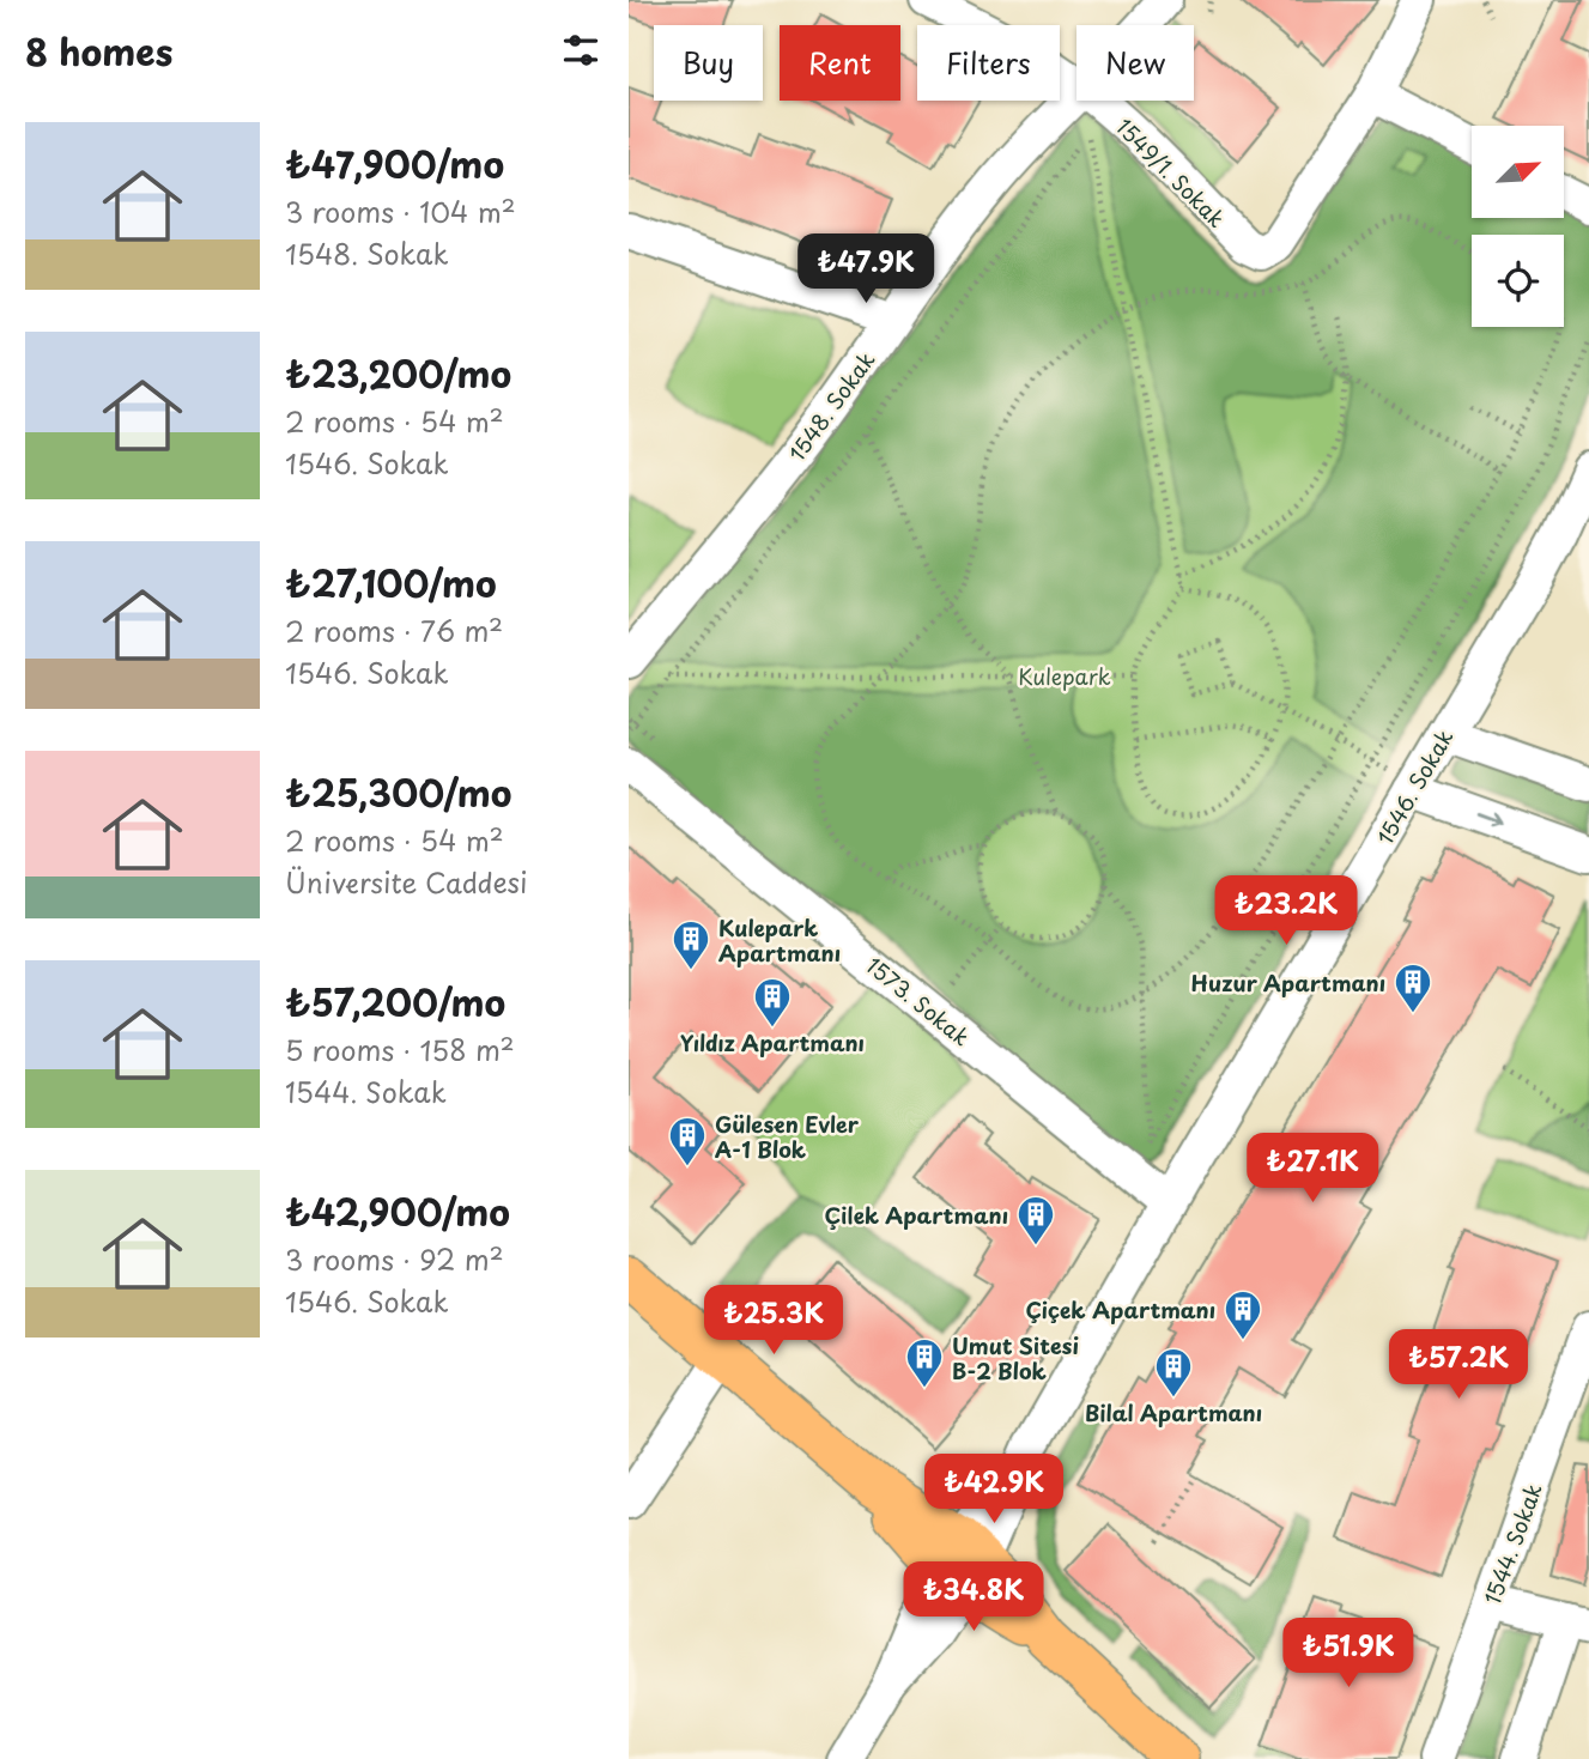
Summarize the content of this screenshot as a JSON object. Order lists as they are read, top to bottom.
{
  "streets": {
    "street": [
      "1549/1. Sokak",
      "1548. Sokak",
      "1546. Sokak",
      "1573. Sokak",
      "1544. Sokak"
    ]
  },
  "crossings": [
    ["1546. Sokak", "1573. Sokak"]
  ],
  "parks": ["Kulepark"],
  "places": {
    "building": [
      "Kulepark Apartmanı",
      "Huzur Apartmanı",
      "Yıldız Apartmanı",
      "Gülesen Evler A-1 Blok",
      "Çilek Apartmanı",
      "Çiçek Apartmanı",
      "Umut Sitesi B-2 Blok",
      "Bilal Apartmanı"
    ]
  },
  "north": "top right",
  "page": {
    "heading": "8 homes",
    "chip": [
      "Buy",
      "Rent",
      "Filters",
      "New"
    ],
    "list": [
      {
        "name": "₺47,900/mo",
        "note": "3 rooms · 104 m² · 1548. Sokak"
      },
      {
        "name": "₺23,200/mo",
        "note": "2 rooms · 54 m² · 1546. Sokak"
      },
      {
        "name": "₺27,100/mo",
        "note": "2 rooms · 76 m² · 1546. Sokak"
      },
      {
        "name": "₺25,300/mo",
        "note": "2 rooms · 54 m² · Üniversite Caddesi"
      },
      {
        "name": "₺57,200/mo",
        "note": "5 rooms · 158 m² · 1544. Sokak"
      },
      {
        "name": "₺42,900/mo",
        "note": "3 rooms · 92 m² · 1546. Sokak"
      }
    ],
    "price": [
      "₺47.9K",
      "₺23.2K",
      "₺27.1K",
      "₺25.3K",
      "₺57.2K",
      "₺42.9K",
      "₺34.8K",
      "₺51.9K"
    ]
  }
}
